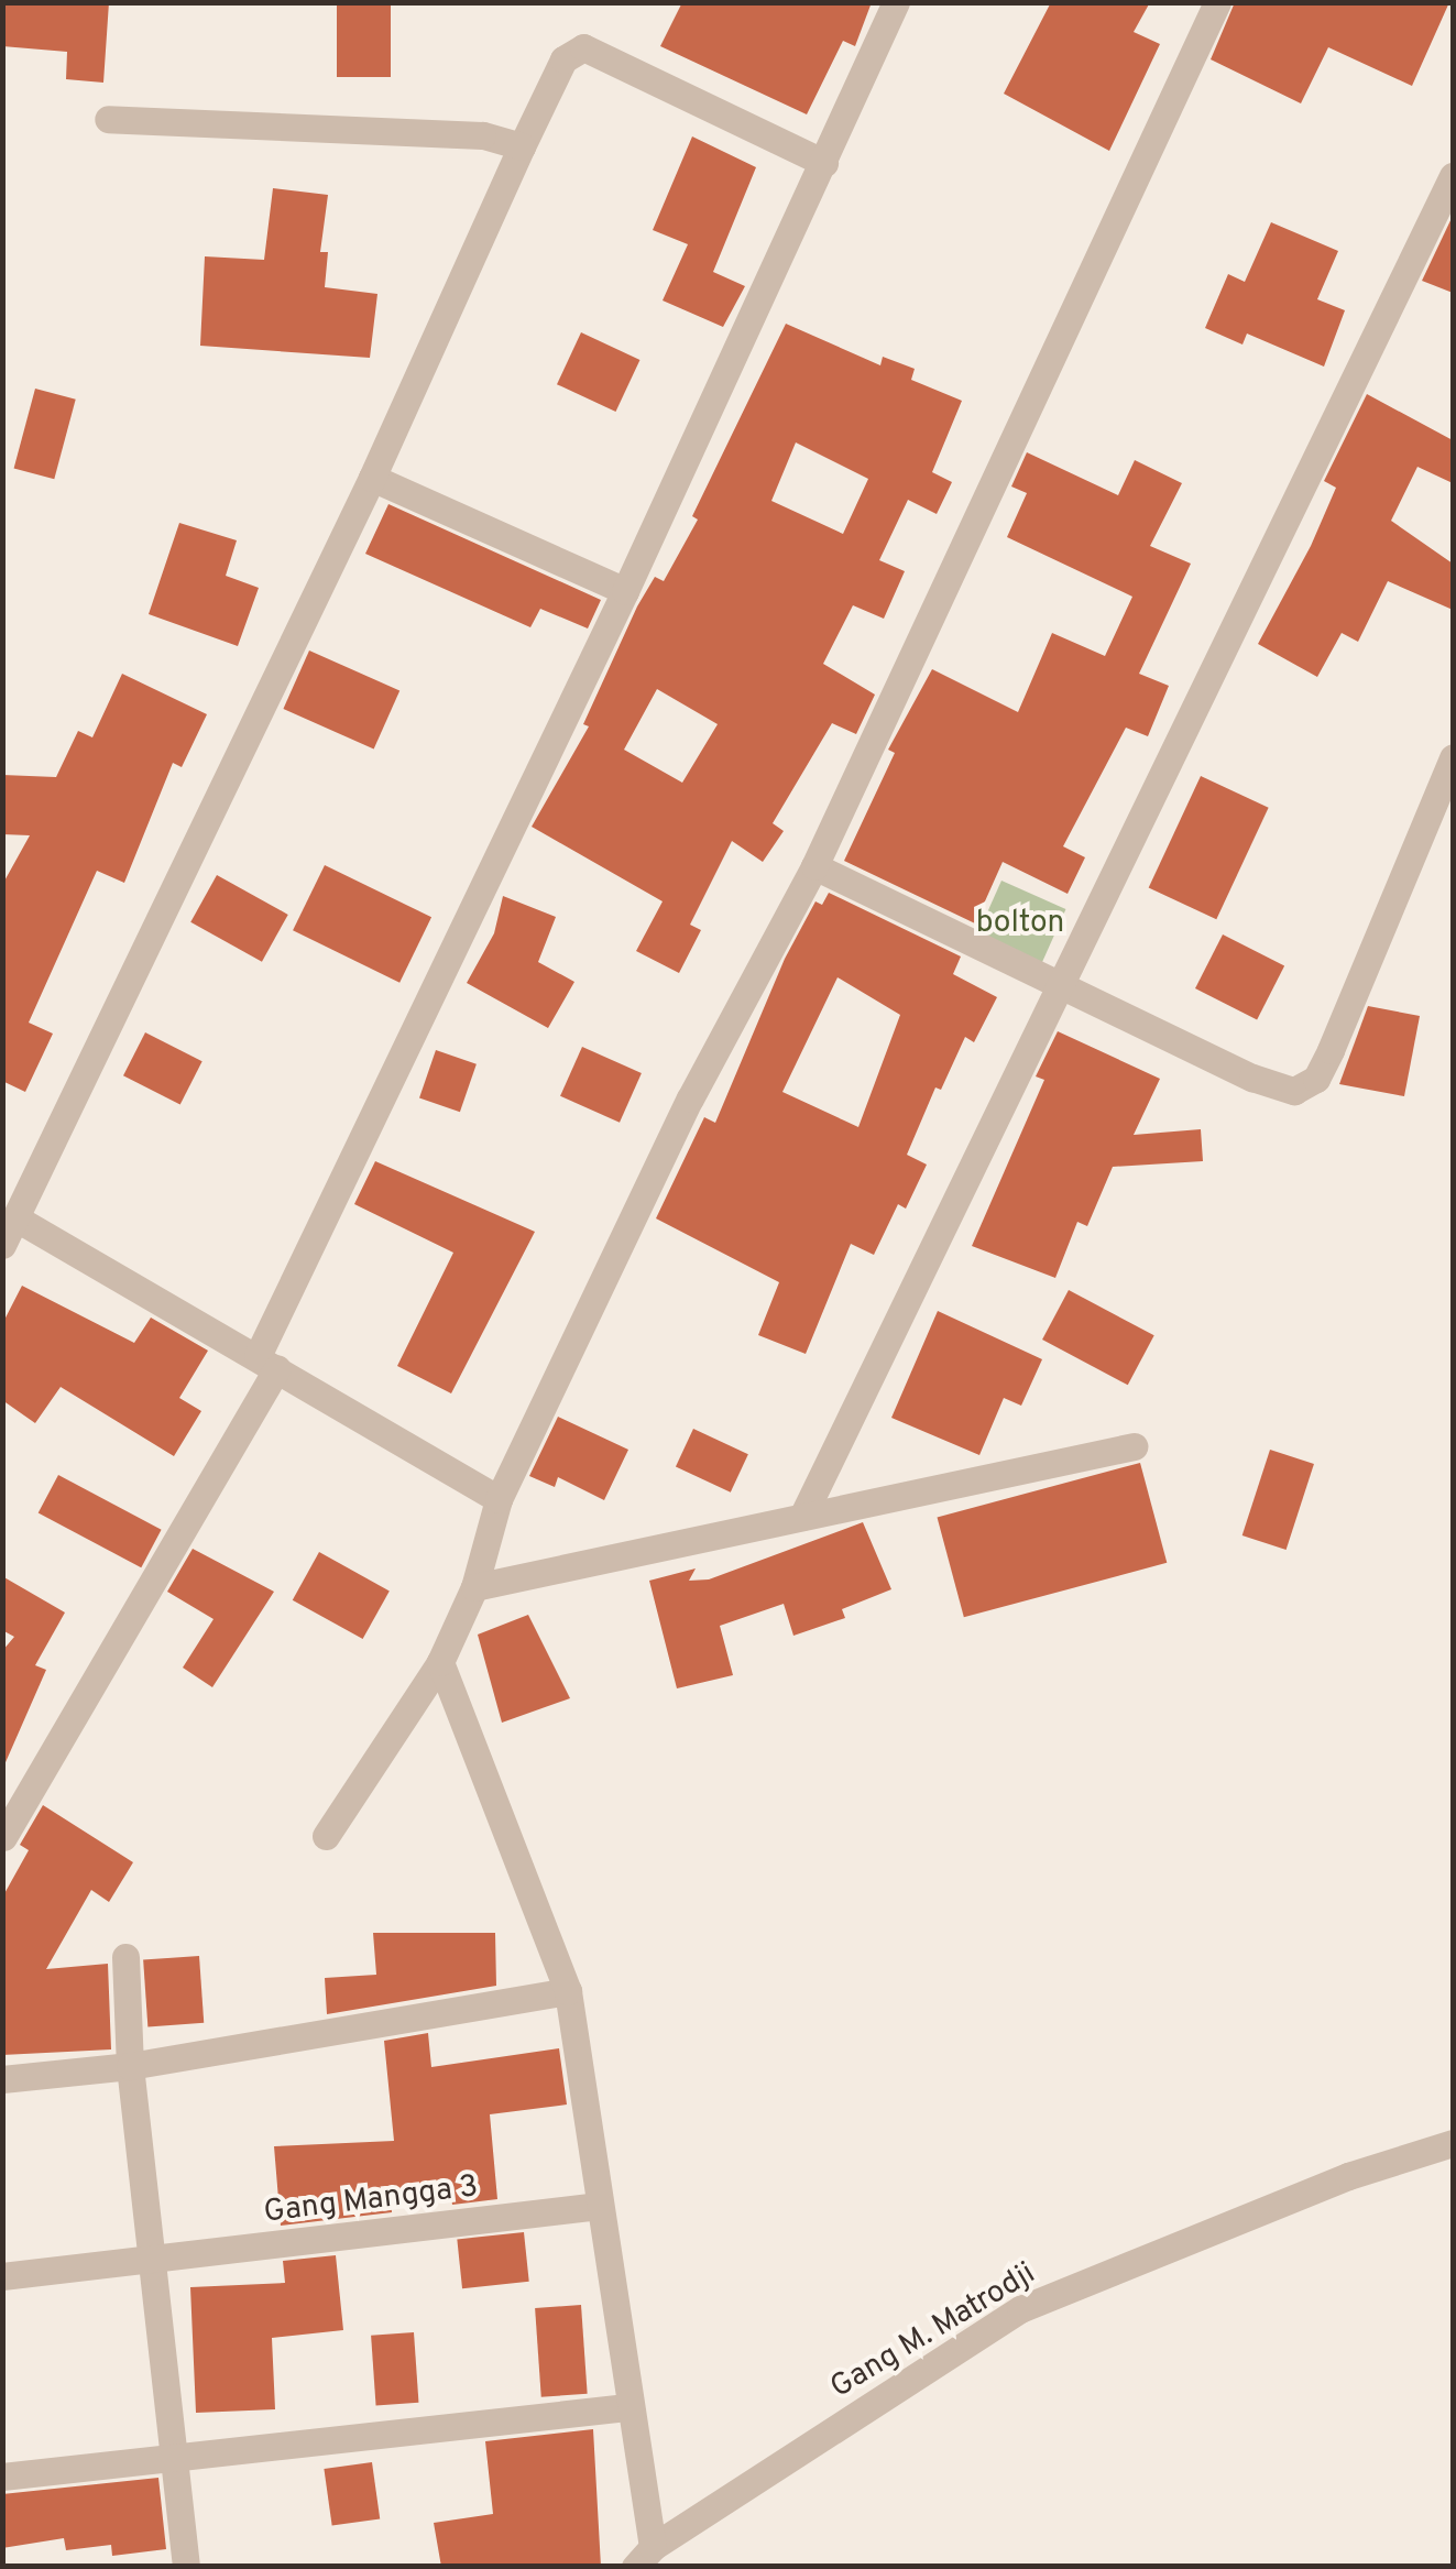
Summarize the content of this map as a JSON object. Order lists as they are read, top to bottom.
{
  "streets": {
    "street": ["Gang Mangga 3", "Gang M. Matrodji"]
  },
  "parks": ["bolton"]
}
